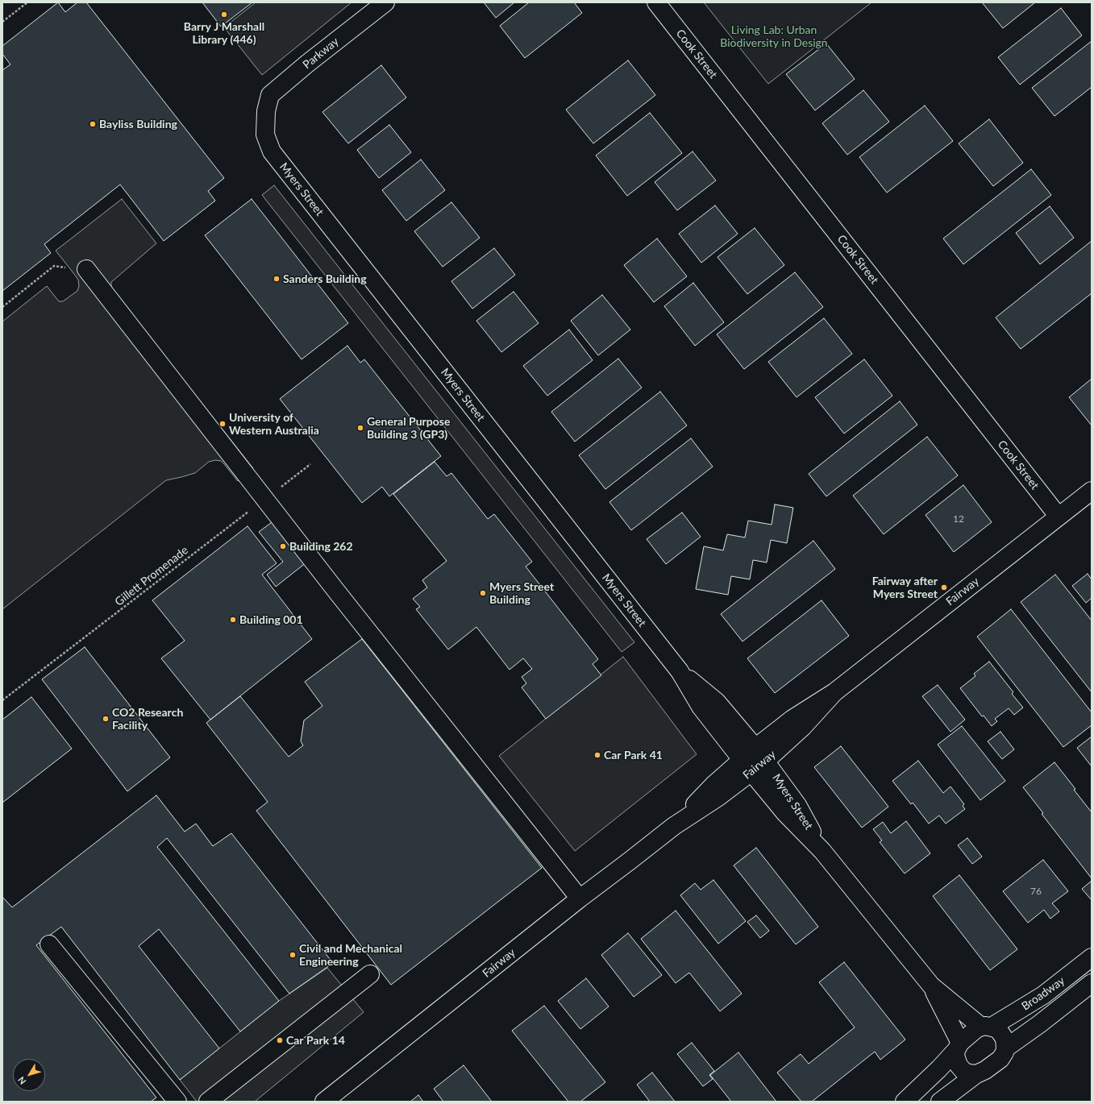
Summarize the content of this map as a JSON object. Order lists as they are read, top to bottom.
{
  "streets": {
    "street": [
      "Parkway",
      "Cook Street",
      "Myers Street",
      "Fairway",
      "Broadway"
    ],
    "path": ["Gillett Promenade"]
  },
  "crossings": [
    ["Parkway", "Myers Street"],
    ["Cook Street", "Fairway"],
    ["Myers Street", "Fairway"],
    ["Myers Street", "Broadway"]
  ],
  "parks": ["Living Lab: Urban Biodiversity in Design"],
  "places": [
    "Barry J Marshall Library (446)",
    "Bayliss Building",
    "Sanders Building",
    "University of Western Australia",
    "General Purpose Building 3 (GP3)",
    "Building 262",
    "Fairway after Myers Street",
    "Myers Street Building",
    "Building 001",
    "CO2 Research Facility",
    "Car Park 41",
    "Civil and Mechanical Engineering",
    "Car Park 14"
  ],
  "house_numbers": ["12", "76"],
  "north": "bottom left"
}
